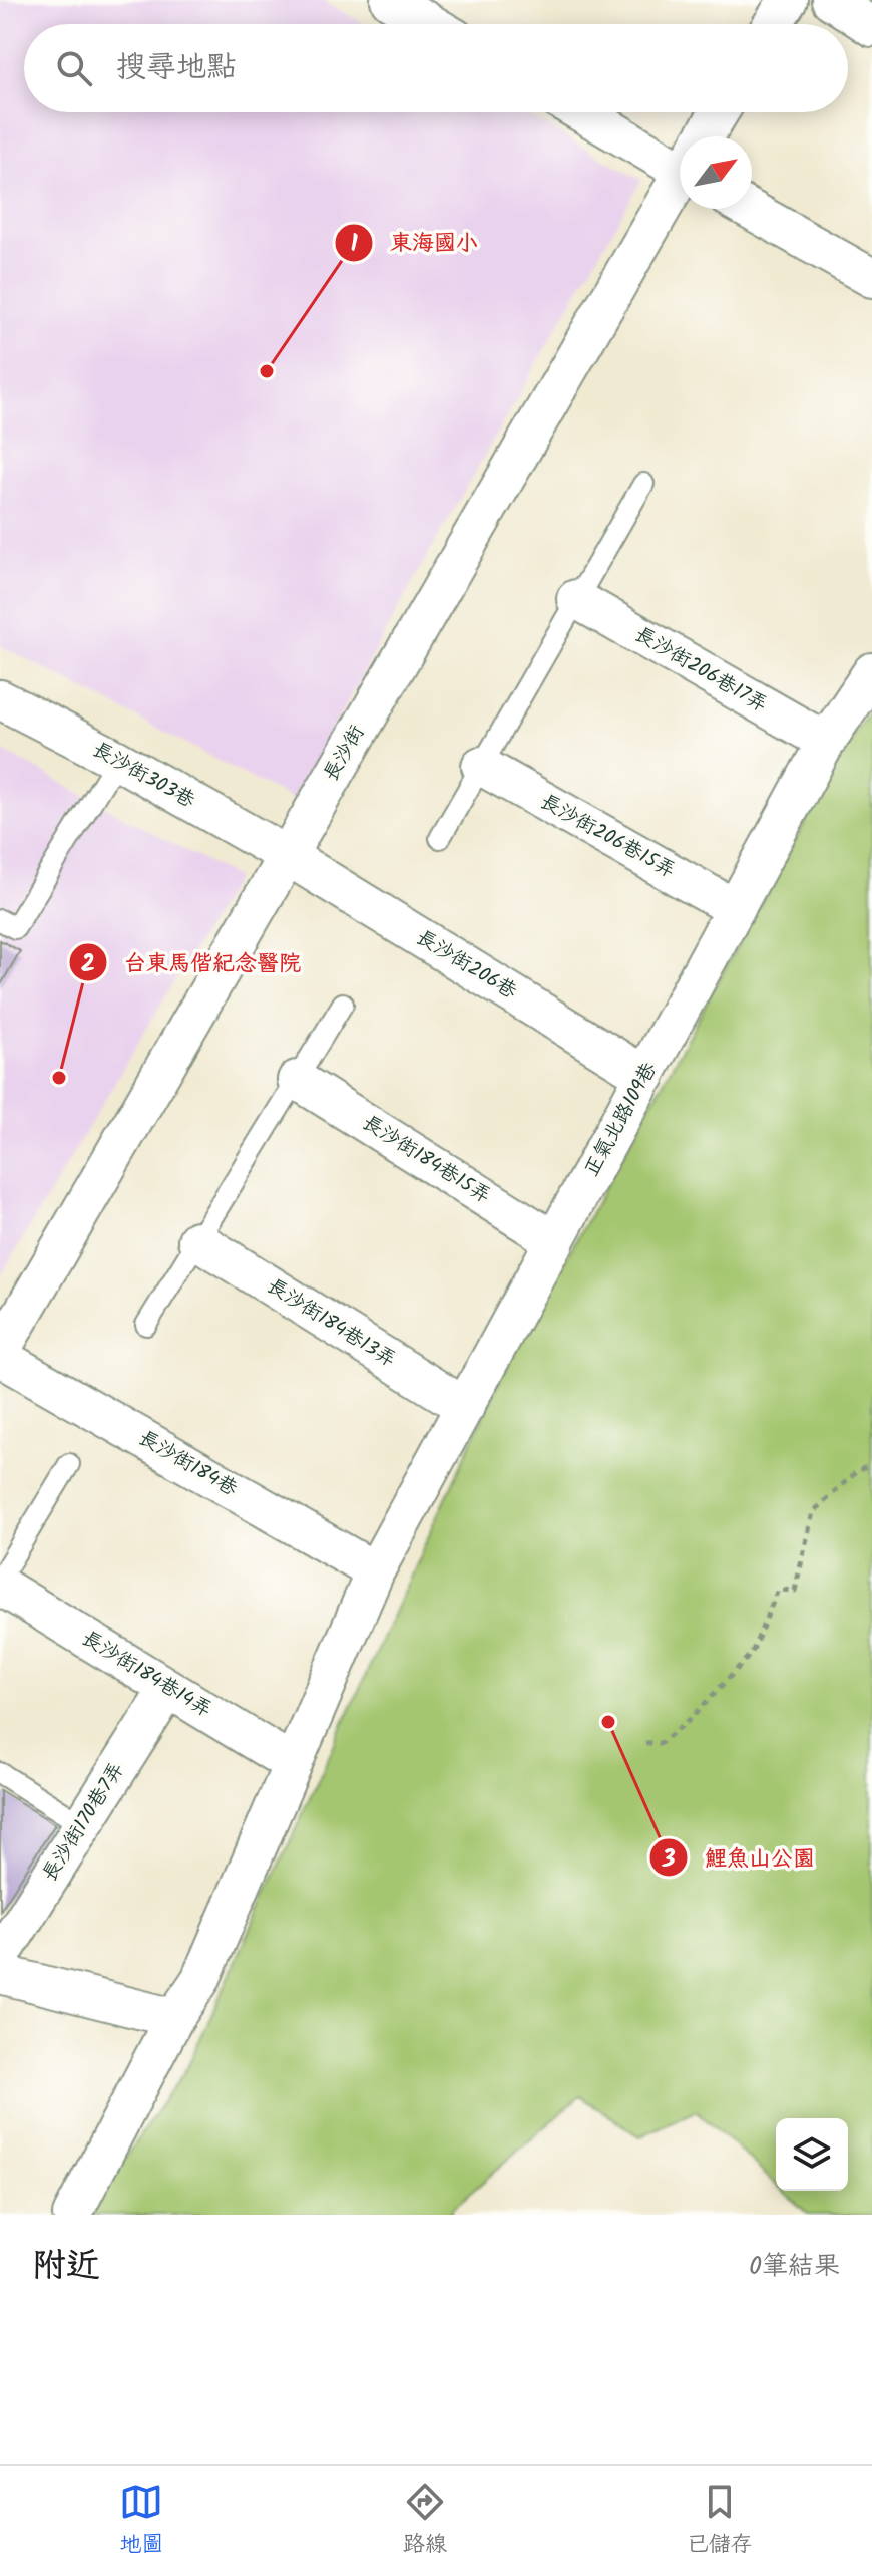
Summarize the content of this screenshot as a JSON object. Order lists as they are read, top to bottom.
{
  "streets": {
    "street": [
      "長沙街206巷17弄",
      "長沙街",
      "長沙街303巷",
      "長沙街206巷15弄",
      "長沙街206巷",
      "正氣北路109巷",
      "長沙街184巷15弄",
      "長沙街184巷13弄",
      "長沙街184巷",
      "長沙街184巷14弄",
      "長沙街170巷7弄"
    ]
  },
  "crossings": [
    ["長沙街206巷17弄", "正氣北路109巷"],
    ["長沙街", "長沙街303巷"],
    ["長沙街", "長沙街206巷"],
    ["長沙街", "長沙街184巷"],
    ["長沙街303巷", "長沙街206巷"],
    ["長沙街206巷15弄", "正氣北路109巷"],
    ["長沙街206巷", "正氣北路109巷"],
    ["正氣北路109巷", "長沙街184巷15弄"],
    ["正氣北路109巷", "長沙街184巷13弄"],
    ["正氣北路109巷", "長沙街184巷"],
    ["正氣北路109巷", "長沙街184巷14弄"],
    ["長沙街184巷14弄", "長沙街170巷7弄"]
  ],
  "places": ["東海國小", "台東馬偕紀念醫院", "鯉魚山公園"],
  "north": "top right",
  "page": {
    "search": "搜尋地點",
    "heading": ["附近", "0筆結果"],
    "nav": ["地圖", "路線", "已儲存"]
  }
}
